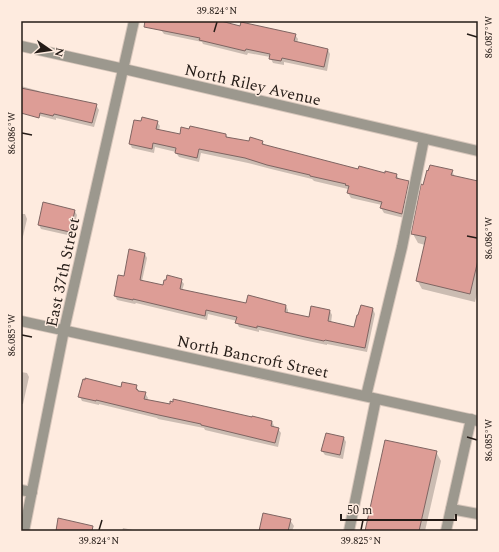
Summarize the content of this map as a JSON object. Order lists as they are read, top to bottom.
{
  "streets": {
    "street": ["North Riley Avenue", "East 37th Street", "North Bancroft Street"]
  },
  "crossings": [
    ["North Riley Avenue", "East 37th Street"],
    ["East 37th Street", "North Bancroft Street"]
  ],
  "scale_bar": "50 m",
  "north": "right",
  "coordinates": [
    "39.824°N",
    "86.087°W",
    "86.086°W",
    "86.085°W",
    "39.825°N"
  ]
}
